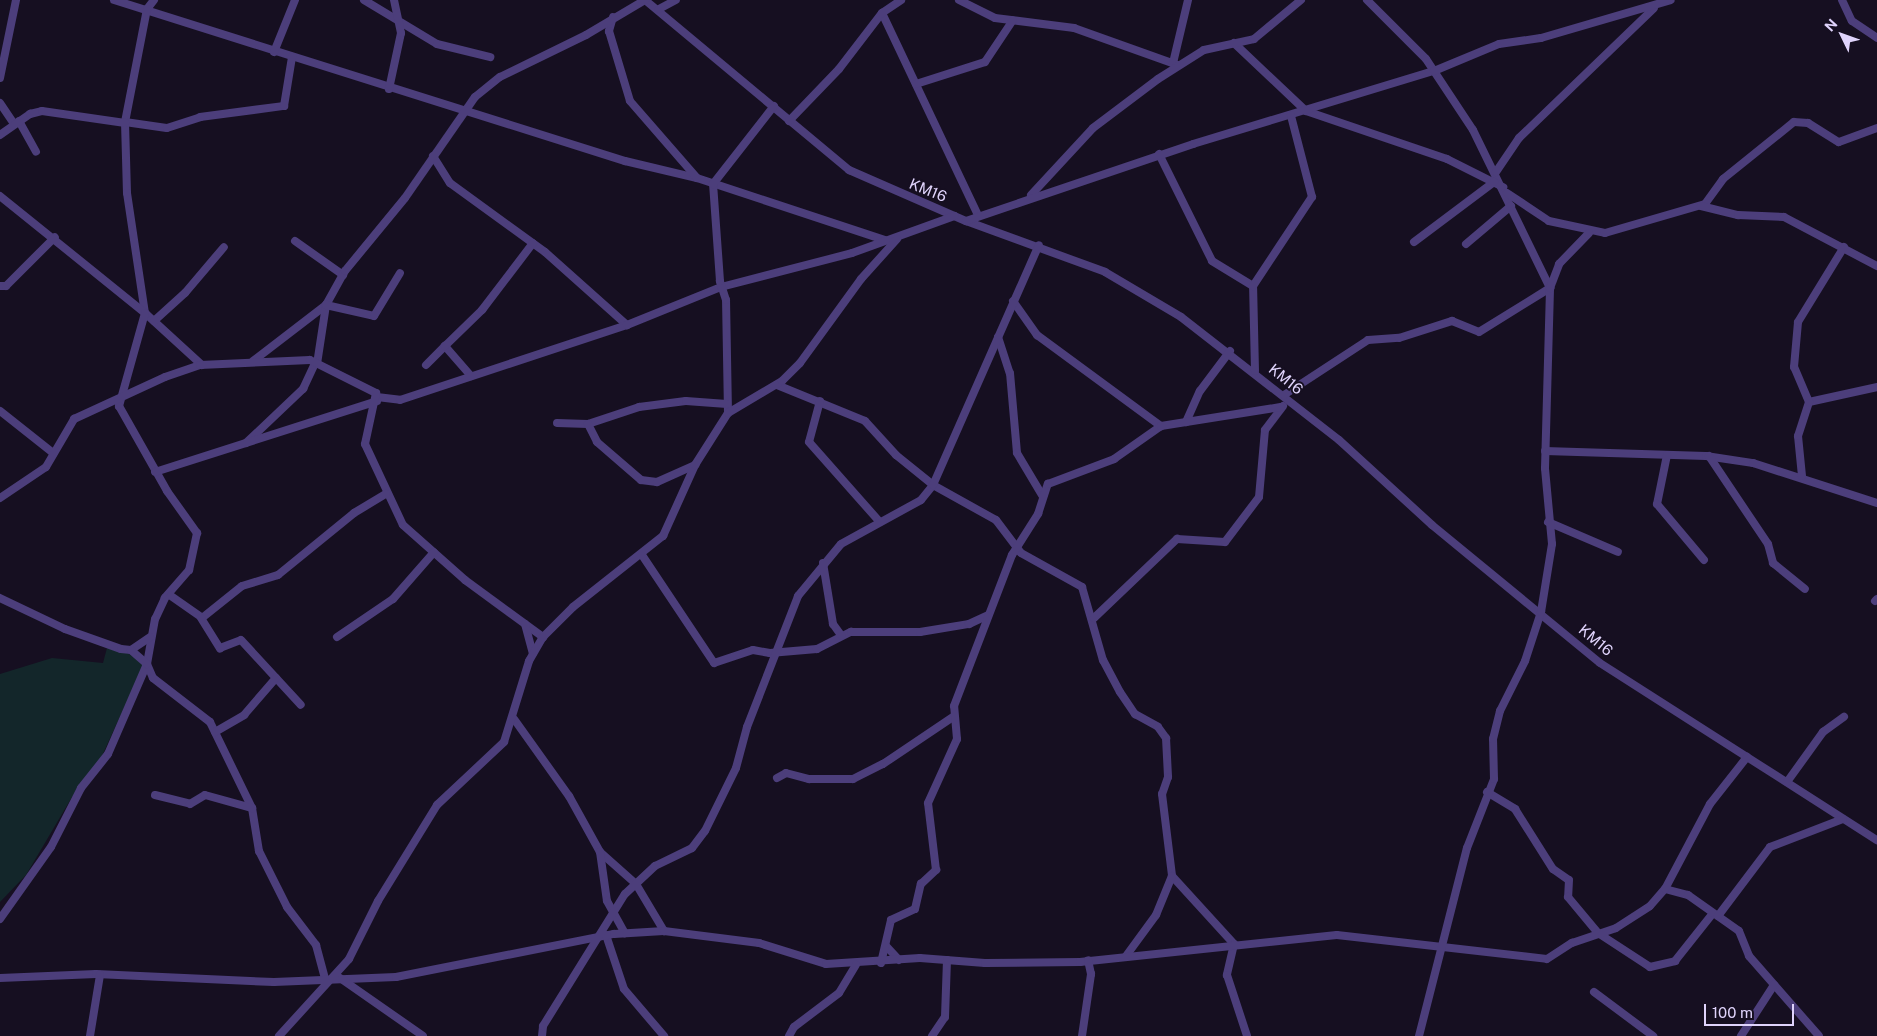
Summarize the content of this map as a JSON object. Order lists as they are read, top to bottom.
{
  "streets": {
    "street": ["KM16"]
  },
  "scale_bar": "100 m",
  "north": "top left"
}
